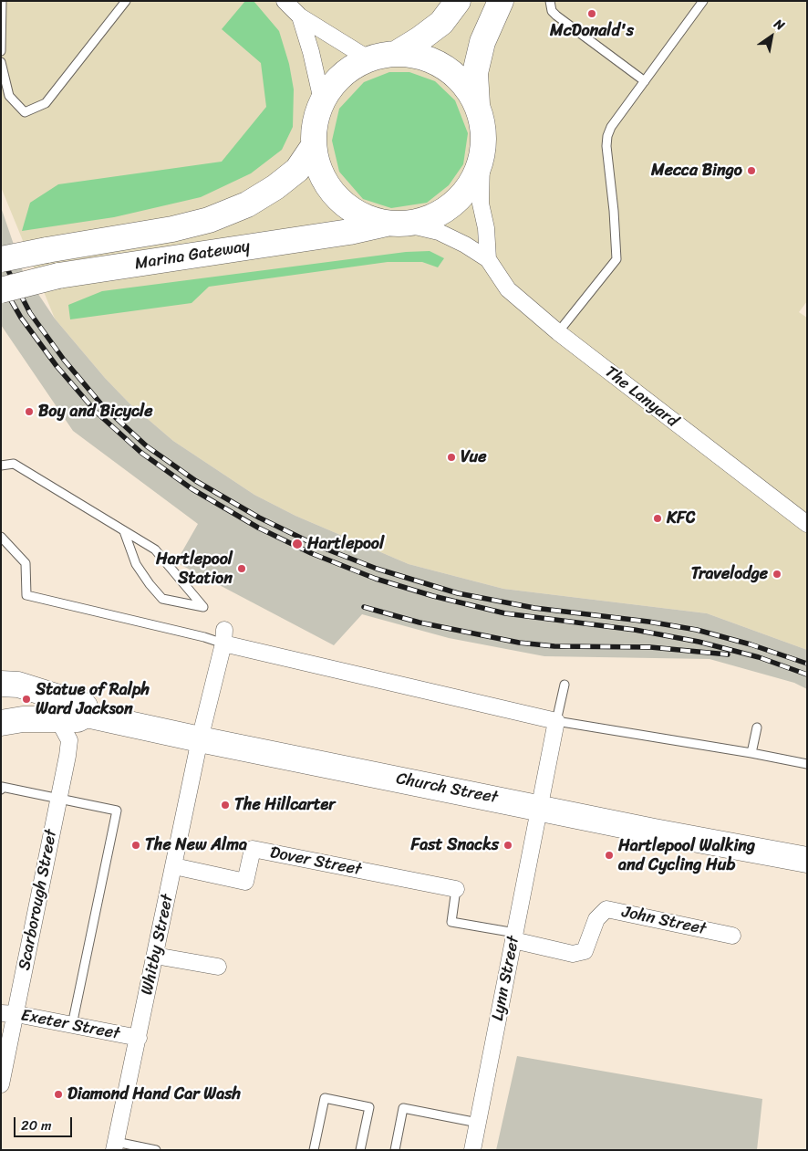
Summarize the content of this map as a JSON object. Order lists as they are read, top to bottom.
{
  "streets": {
    "main road": ["Marina Gateway", "Church Street"],
    "street": [
      "The Lanyard",
      "Dover Street",
      "Scarborough Street",
      "John Street",
      "Whitby Street",
      "Lynn Street",
      "Exeter Street"
    ]
  },
  "crossings": [
    ["Marina Gateway", "The Lanyard"],
    ["Church Street", "Scarborough Street"],
    ["Church Street", "Whitby Street"],
    ["Church Street", "Lynn Street"],
    ["Dover Street", "Whitby Street"],
    ["Scarborough Street", "Exeter Street"],
    ["John Street", "Lynn Street"],
    ["Whitby Street", "Exeter Street"]
  ],
  "places": [
    "McDonald's",
    "Mecca Bingo",
    "Boy and Bicycle",
    "Vue",
    "KFC",
    "Hartlepool",
    "Hartlepool Station",
    "Travelodge",
    "Statue of Ralph Ward Jackson",
    "The Hillcarter",
    "The New Alma",
    "Fast Snacks",
    "Hartlepool Walking and Cycling Hub",
    "Diamond Hand Car Wash"
  ],
  "scale_bar": "20 m",
  "north": "top right"
}
